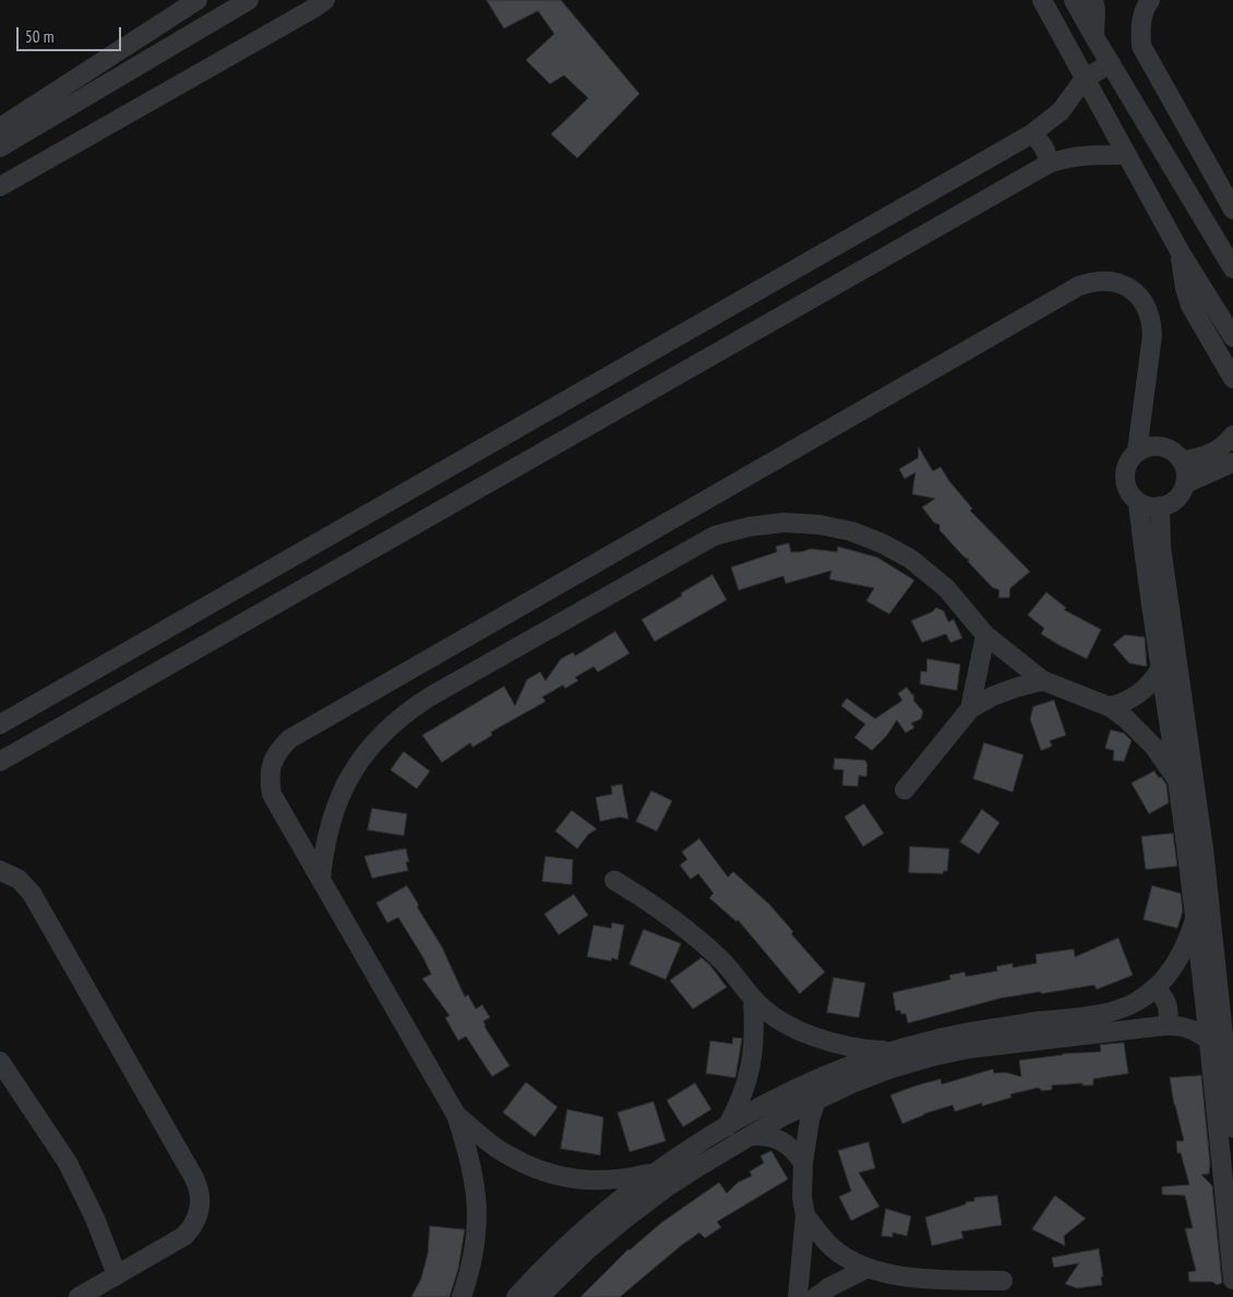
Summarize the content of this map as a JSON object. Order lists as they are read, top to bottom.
{
  "scale_bar": "50 m"
}
